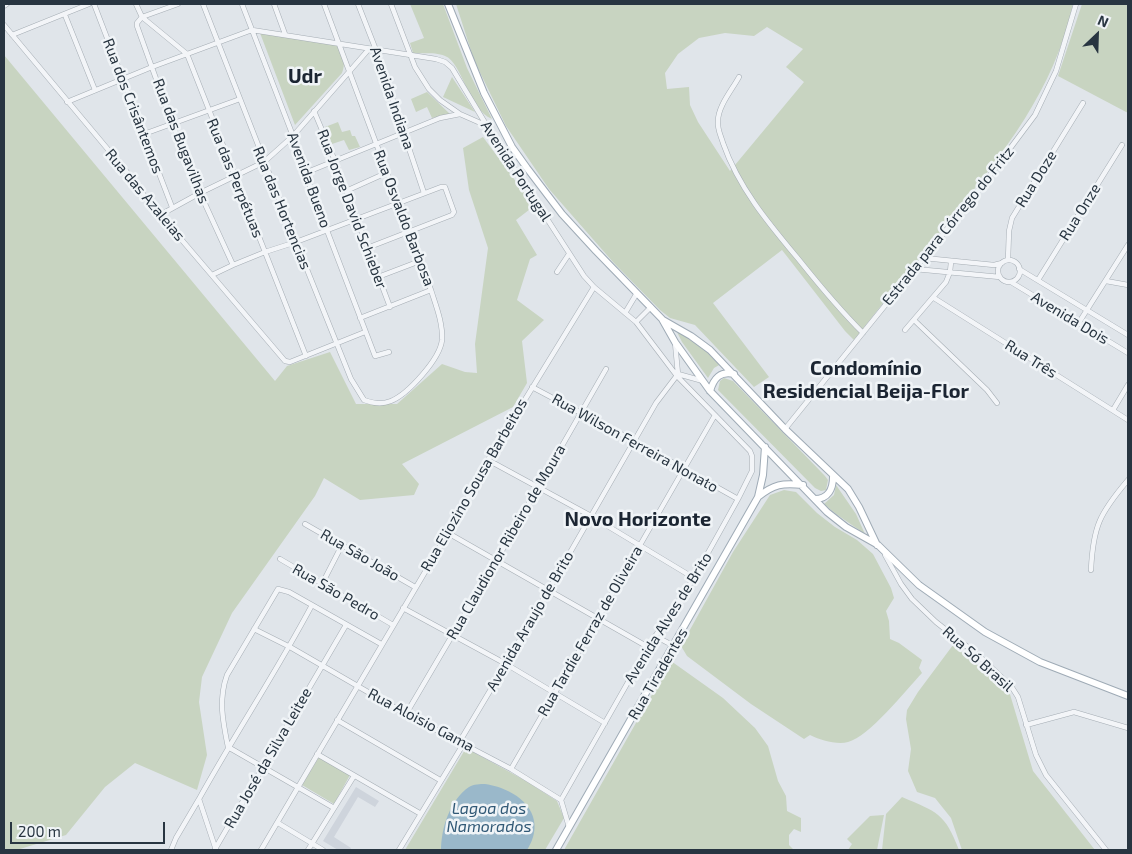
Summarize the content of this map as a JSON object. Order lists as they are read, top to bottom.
{
  "streets": {
    "main road": ["Rua Tiradentes"],
    "street": [
      "Avenida Indiana",
      "Rua dos Crisântemos",
      "Rua das Bugavilhas",
      "Avenida Portugal",
      "Rua das Perpétuas",
      "Rua Doze",
      "Avenida Bueno",
      "Rua das Azaleias",
      "Rua das Hortencias",
      "Rua Jorge David Schieber",
      "Rua Onze",
      "Rua Osvaldo Barbosa",
      "Estrada para Córrego do Fritz",
      "Avenida Dois",
      "Rua Três",
      "Rua Wilson Ferreira Nonato",
      "Rua Eliozino Sousa Barbeitos",
      "Rua Claudionor Ribeiro de Moura",
      "Rua São João",
      "Rua São Pedro",
      "Avenida Alves de Brito",
      "Avenida Araujo de Brito",
      "Rua Tardie Ferraz de Oliveira",
      "Rua Só Brasil",
      "Rua Aloisio Gama",
      "Rua José da Silva Leitee"
    ]
  },
  "crossings": [
    ["Rua das Bugavilhas", "Rua das Perpétuas"],
    ["Avenida Portugal", "Rua Eliozino Sousa Barbeitos"],
    ["Avenida Portugal", "Avenida Alves de Brito"],
    ["Rua das Perpétuas", "Rua das Azaleias"],
    ["Rua Doze", "Avenida Dois"],
    ["Rua das Hortencias", "Rua Osvaldo Barbosa"],
    ["Rua Onze", "Avenida Dois"],
    ["Estrada para Córrego do Fritz", "Avenida Dois"],
    ["Rua Wilson Ferreira Nonato", "Rua Eliozino Sousa Barbeitos"],
    ["Rua Wilson Ferreira Nonato", "Rua Claudionor Ribeiro de Moura"],
    ["Rua Wilson Ferreira Nonato", "Avenida Alves de Brito"],
    ["Rua Wilson Ferreira Nonato", "Avenida Araujo de Brito"],
    ["Rua Wilson Ferreira Nonato", "Rua Tardie Ferraz de Oliveira"],
    ["Rua Eliozino Sousa Barbeitos", "Rua São João"],
    ["Rua Eliozino Sousa Barbeitos", "Rua São Pedro"],
    ["Rua Eliozino Sousa Barbeitos", "Avenida Alves de Brito"],
    ["Rua Eliozino Sousa Barbeitos", "Rua Aloisio Gama"],
    ["Rua Claudionor Ribeiro de Moura", "Rua Aloisio Gama"],
    ["Avenida Alves de Brito", "Avenida Araujo de Brito"],
    ["Avenida Alves de Brito", "Rua Tardie Ferraz de Oliveira"],
    ["Avenida Alves de Brito", "Rua Aloisio Gama"],
    ["Avenida Araujo de Brito", "Rua Aloisio Gama"],
    ["Rua Tardie Ferraz de Oliveira", "Rua Aloisio Gama"],
    ["Rua Aloisio Gama", "Rua José da Silva Leitee"]
  ],
  "districts": ["Udr", "Condomínio Residencial Beija-Flor", "Novo Horizonte"],
  "water": ["Lagoa dos Namorados"],
  "scale_bar": "200 m",
  "north": "top right"
}
